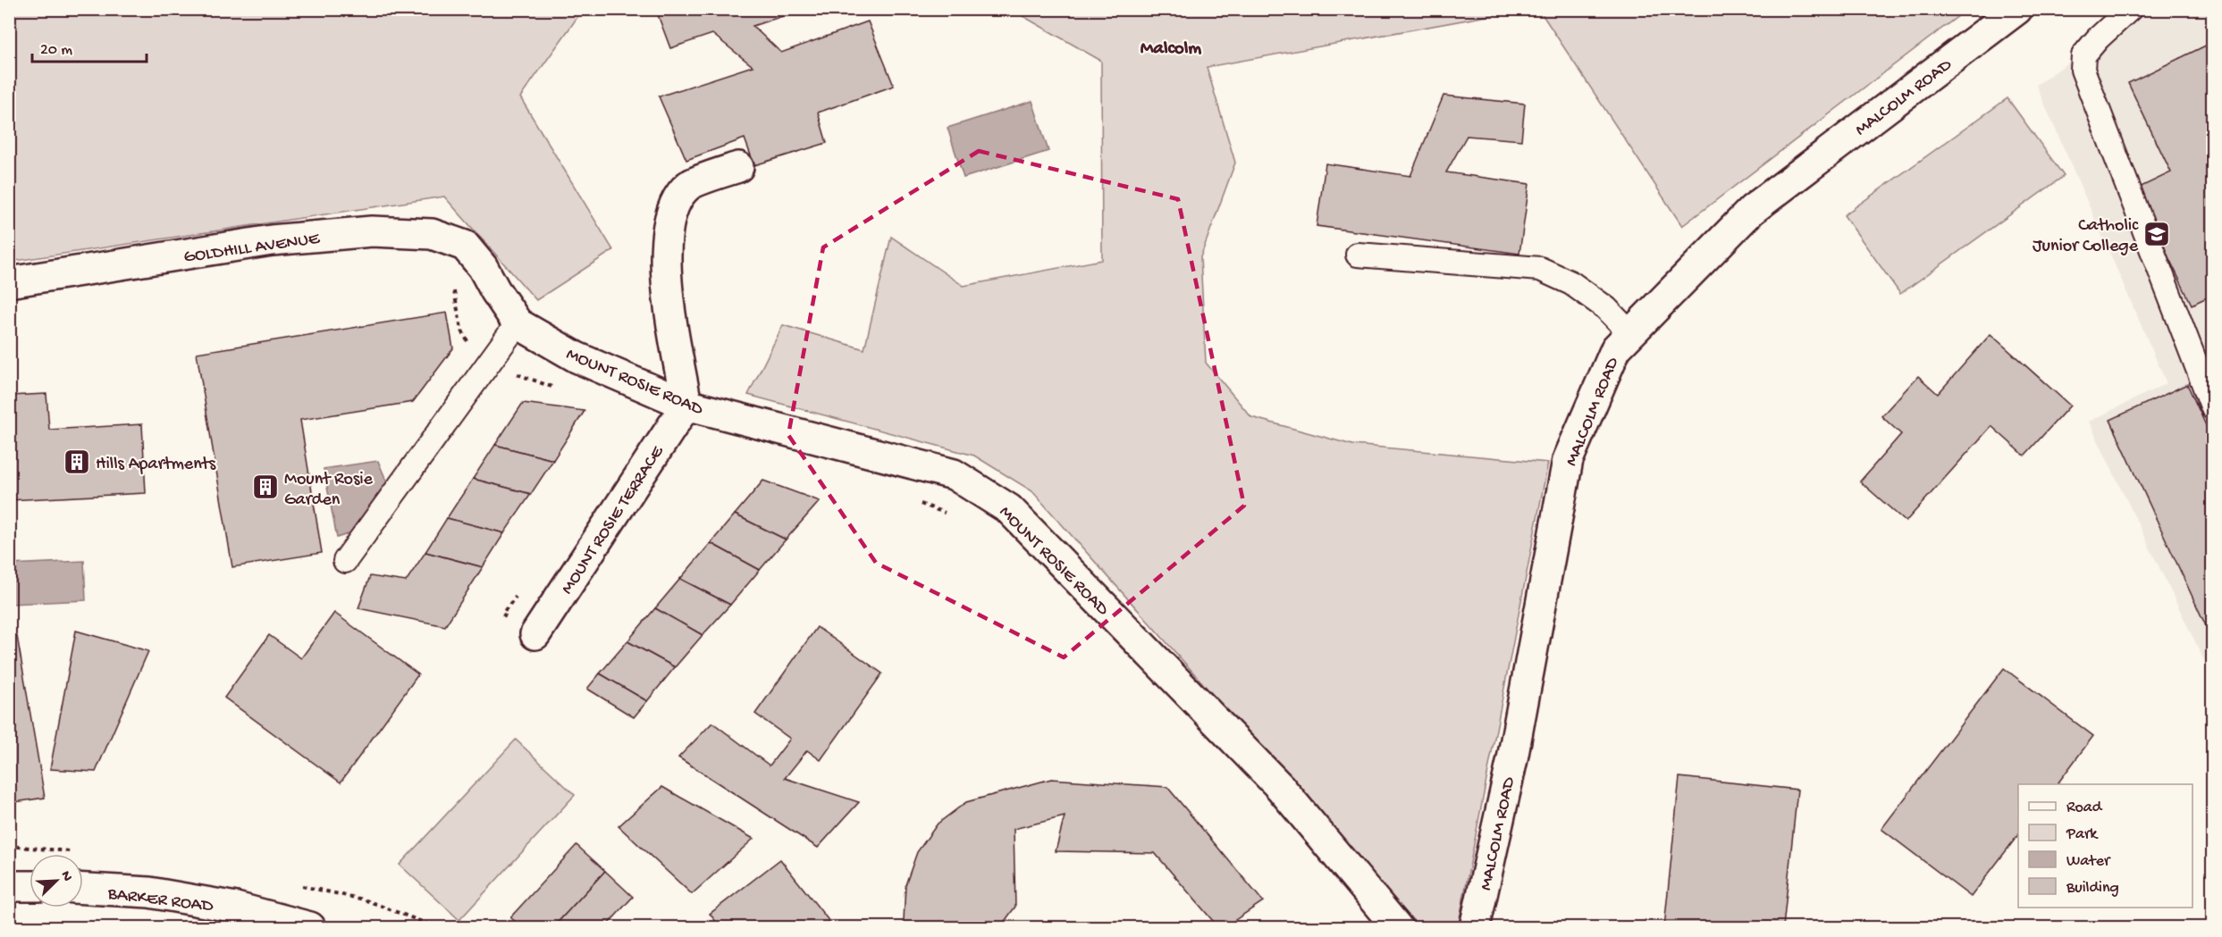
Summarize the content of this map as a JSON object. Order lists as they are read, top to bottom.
{
  "streets": {
    "street": [
      "MALCOLM ROAD",
      "GOLDHILL AVENUE",
      "MOUNT ROSIE ROAD",
      "MOUNT ROSIE TERRACE",
      "BARKER ROAD"
    ]
  },
  "crossings": [
    ["GOLDHILL AVENUE", "MOUNT ROSIE ROAD"],
    ["MOUNT ROSIE ROAD", "MOUNT ROSIE TERRACE"]
  ],
  "districts": ["Malcolm"],
  "places": {
    "school or university": ["Catholic Junior College"],
    "building": ["Hills Apartments", "Mount Rosie Garden"]
  },
  "legend": [
    "Road",
    "Park",
    "Water",
    "Building"
  ],
  "scale_bar": "20 m",
  "north": "top right"
}
